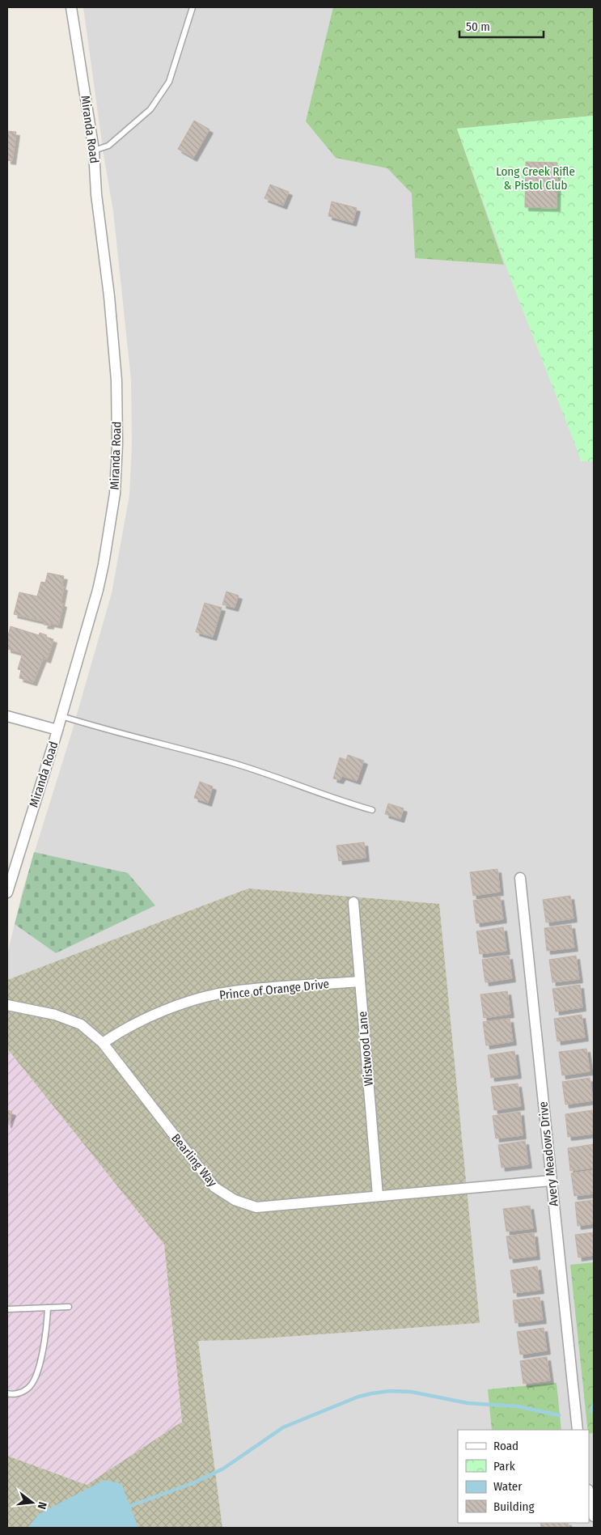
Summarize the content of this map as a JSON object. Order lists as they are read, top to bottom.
{
  "streets": {
    "street": [
      "Miranda Road",
      "Prince of Orange Drive",
      "Wistwood Lane",
      "Avery Meadows Drive",
      "Bearling Way"
    ]
  },
  "crossings": [
    ["Prince of Orange Drive", "Wistwood Lane"],
    ["Prince of Orange Drive", "Bearling Way"],
    ["Wistwood Lane", "Bearling Way"],
    ["Avery Meadows Drive", "Bearling Way"]
  ],
  "parks": ["Long Creek Rifle & Pistol Club"],
  "legend": [
    "Road",
    "Park",
    "Water",
    "Building"
  ],
  "scale_bar": "50 m",
  "north": "right"
}
